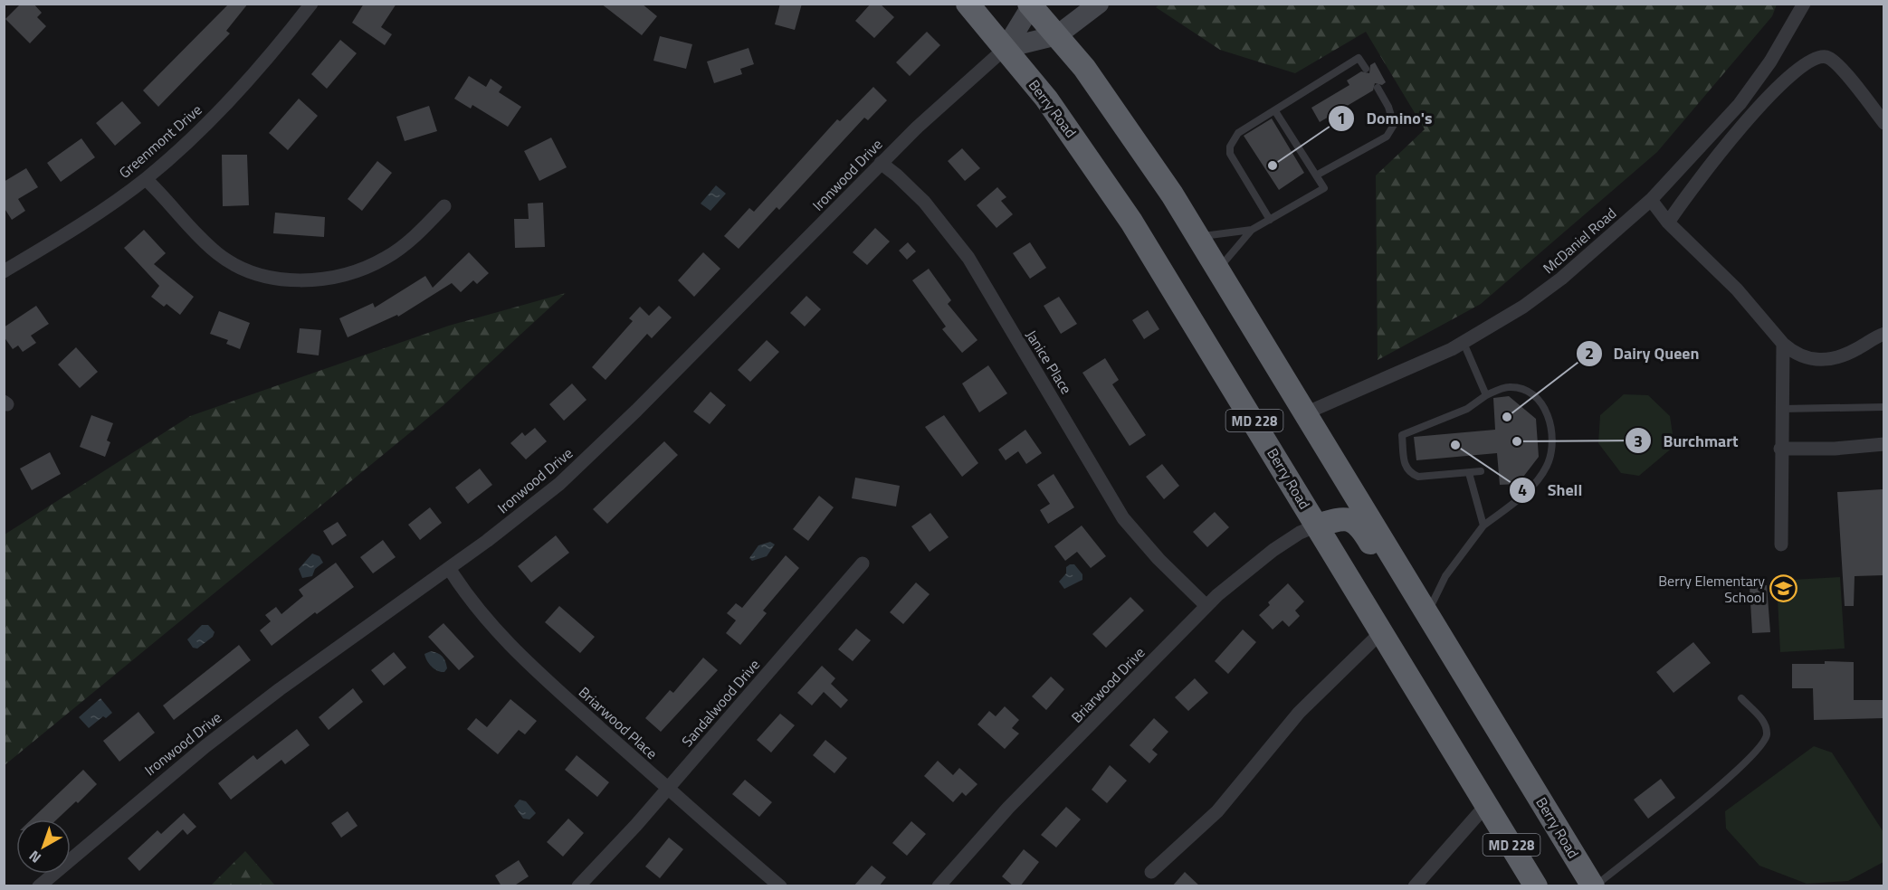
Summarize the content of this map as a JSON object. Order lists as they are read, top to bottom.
{
  "streets": {
    "highway": ["Berry Road", "MD 228"],
    "street": [
      "Greenmont Drive",
      "Ironwood Drive",
      "McDaniel Road",
      "Janice Place",
      "Briarwood Drive",
      "Sandalwood Drive",
      "Briarwood Place"
    ]
  },
  "crossings": [
    ["Berry Road", "Ironwood Drive"],
    ["Berry Road", "McDaniel Road"],
    ["Berry Road", "Briarwood Drive"],
    ["Ironwood Drive", "Janice Place"],
    ["Ironwood Drive", "Briarwood Place"],
    ["Janice Place", "Briarwood Drive"],
    ["Sandalwood Drive", "Briarwood Place"]
  ],
  "places": {
    "other": [
      "Domino's",
      "Dairy Queen",
      "Burchmart",
      "Shell"
    ],
    "school or university": ["Berry Elementary School"]
  },
  "north": "bottom left"
}
